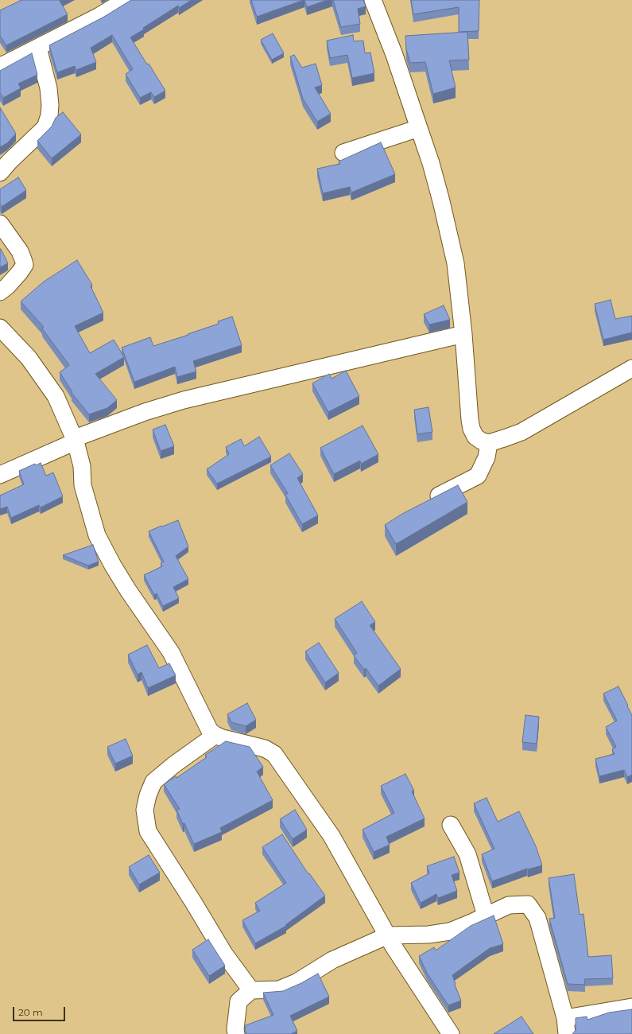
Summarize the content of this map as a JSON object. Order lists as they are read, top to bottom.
{
  "scale_bar": "20 m"
}
